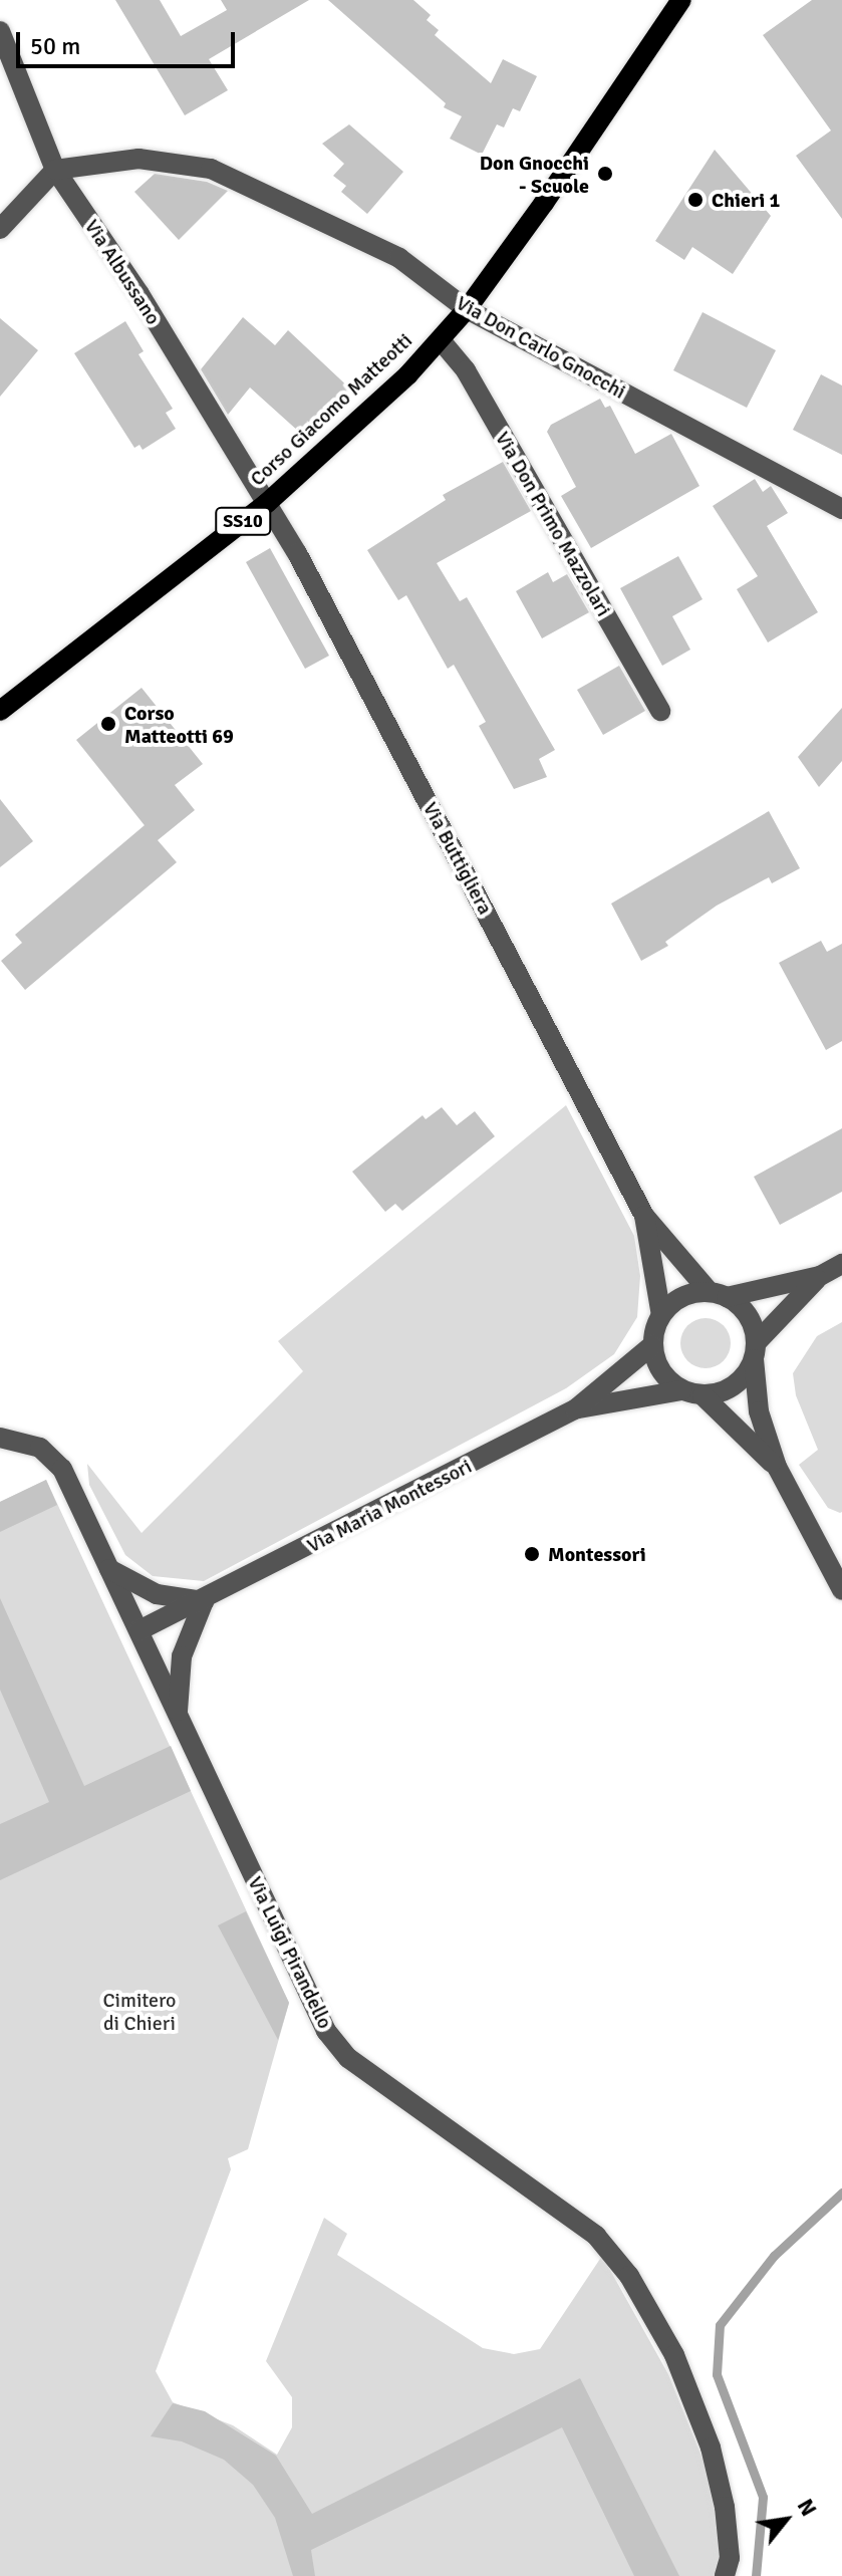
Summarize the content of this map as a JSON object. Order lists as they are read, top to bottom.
{
  "streets": {
    "main road": ["Corso Giacomo Matteotti", "SS10"],
    "street": [
      "Via Albussano",
      "Via Don Carlo Gnocchi",
      "Via Don Primo Mazzolari",
      "Via Buttigliera",
      "Via Maria Montessori",
      "Via Luigi Pirandello"
    ]
  },
  "crossings": [
    ["Via Albussano", "Via Don Carlo Gnocchi"],
    ["Via Albussano", "Corso Giacomo Matteotti"],
    ["Via Albussano", "Via Buttigliera"],
    ["Via Don Carlo Gnocchi", "Corso Giacomo Matteotti"],
    ["Corso Giacomo Matteotti", "Via Don Primo Mazzolari"],
    ["Corso Giacomo Matteotti", "Via Buttigliera"],
    ["Via Buttigliera", "Via Maria Montessori"],
    ["Via Maria Montessori", "Via Luigi Pirandello"]
  ],
  "parks": ["Cimitero di Chieri"],
  "places": [
    "Don Gnocchi - Scuole",
    "Chieri 1",
    "Corso Matteotti 69",
    "Montessori"
  ],
  "scale_bar": "50 m",
  "north": "top right"
}
